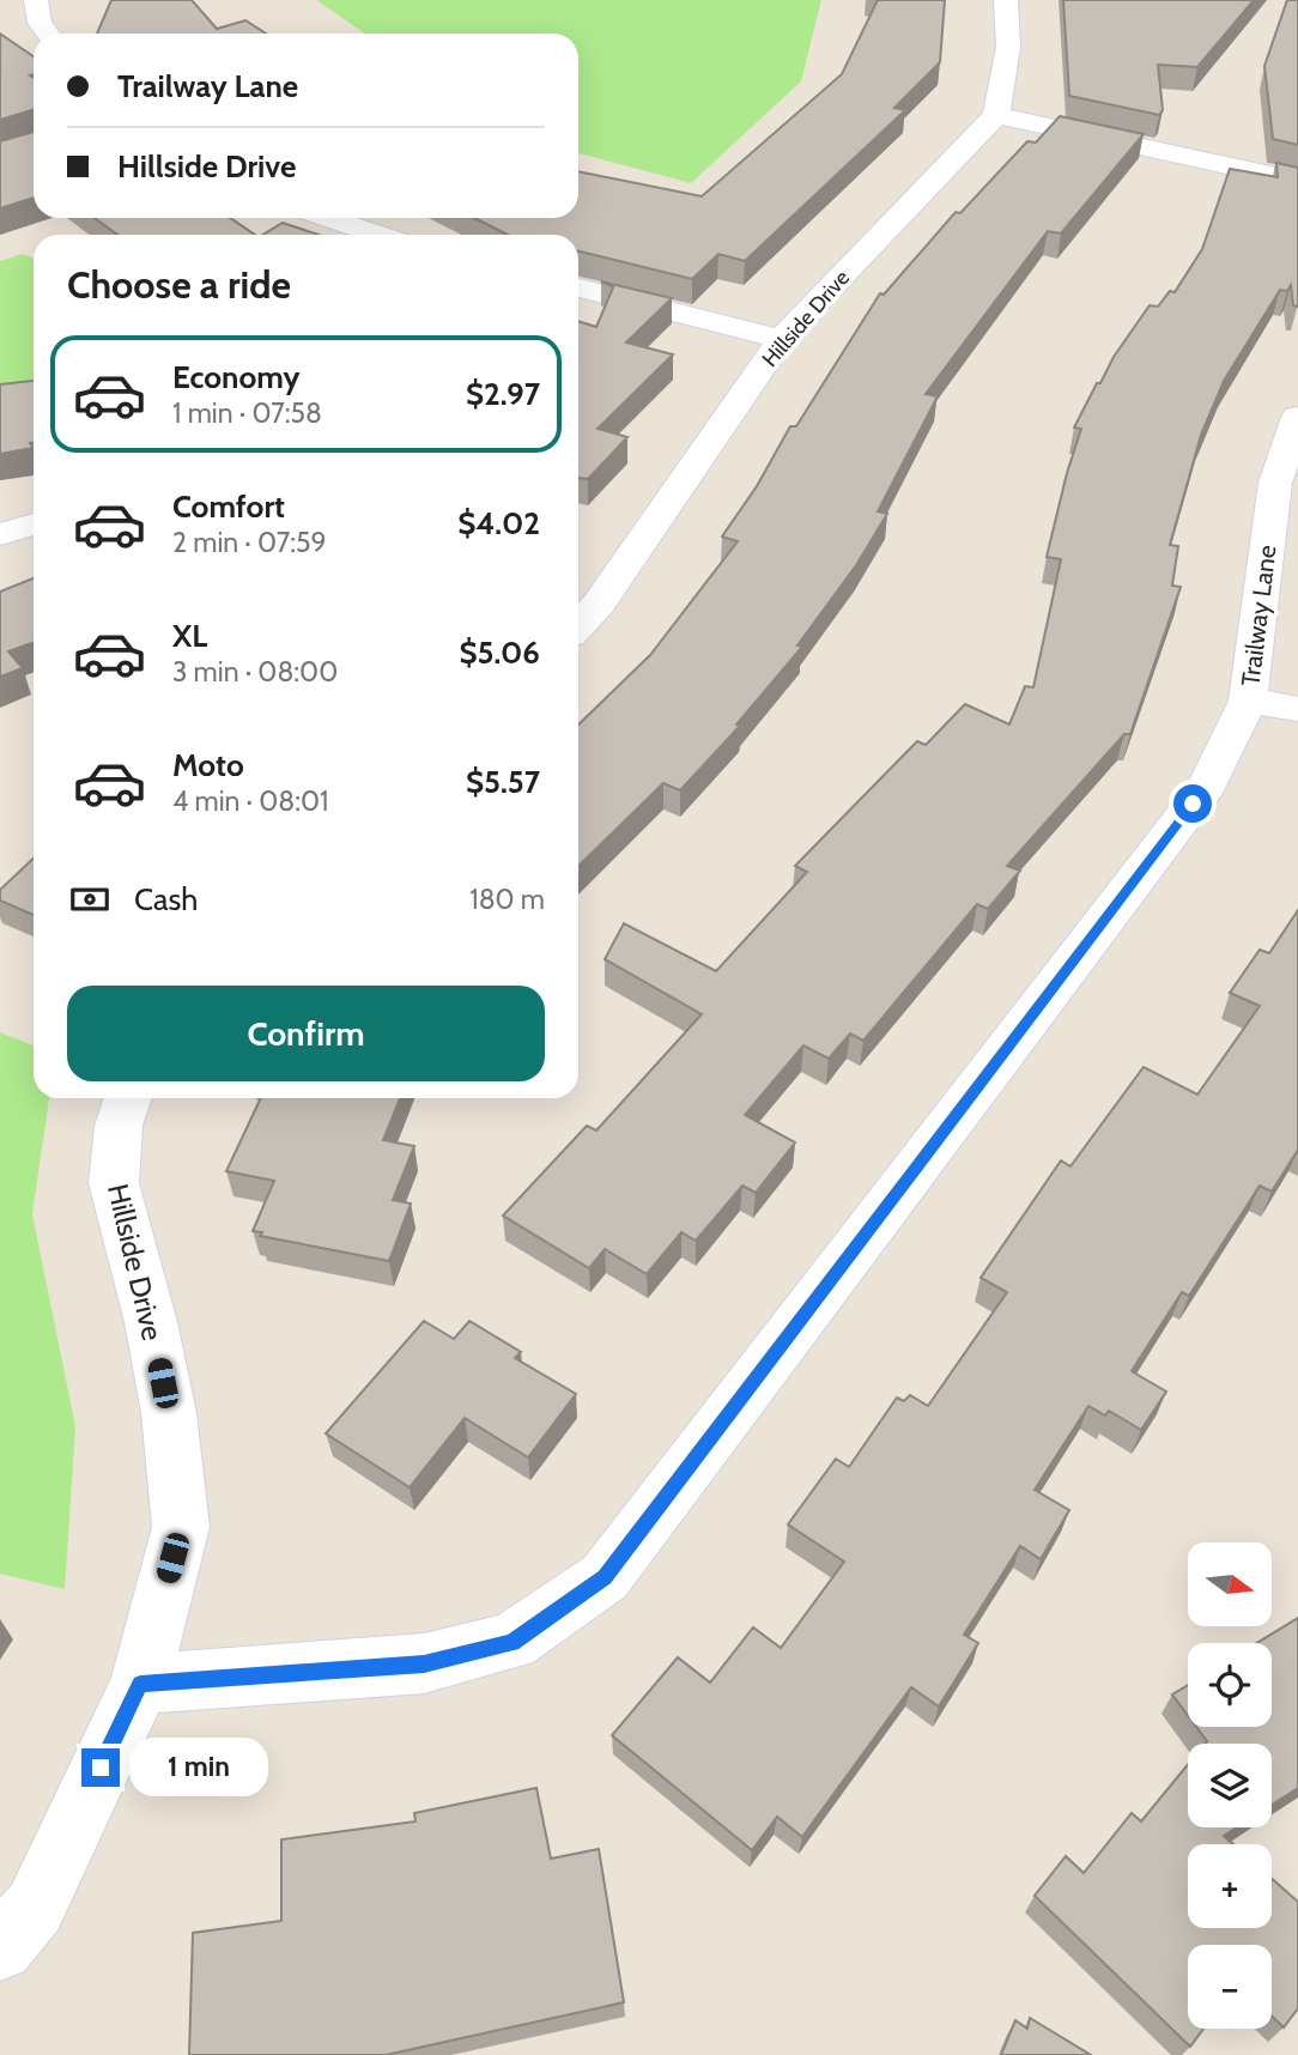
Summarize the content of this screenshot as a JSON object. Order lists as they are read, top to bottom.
{
  "streets": {
    "street": ["Hillside Drive", "Trailway Lane"]
  },
  "crossings": [
    ["Hillside Drive", "Trailway Lane"]
  ],
  "north": "right",
  "page": {
    "banner": ["Trailway Lane", "Hillside Drive"],
    "heading": "Choose a ride",
    "list": [
      {
        "name": "Economy",
        "note": "1 min · 07:58",
        "value": "$2.97"
      },
      {
        "name": "Comfort",
        "note": "2 min · 07:59",
        "value": "$4.02"
      },
      {
        "name": "XL",
        "note": "3 min · 08:00",
        "value": "$5.06"
      },
      {
        "name": "Moto",
        "note": "4 min · 08:01",
        "value": "$5.57"
      }
    ],
    "pay": ["Cash", "180 m"],
    "buttons": "Confirm",
    "map_buttons": ["+", "−"],
    "bubble": "1 min"
  }
}
